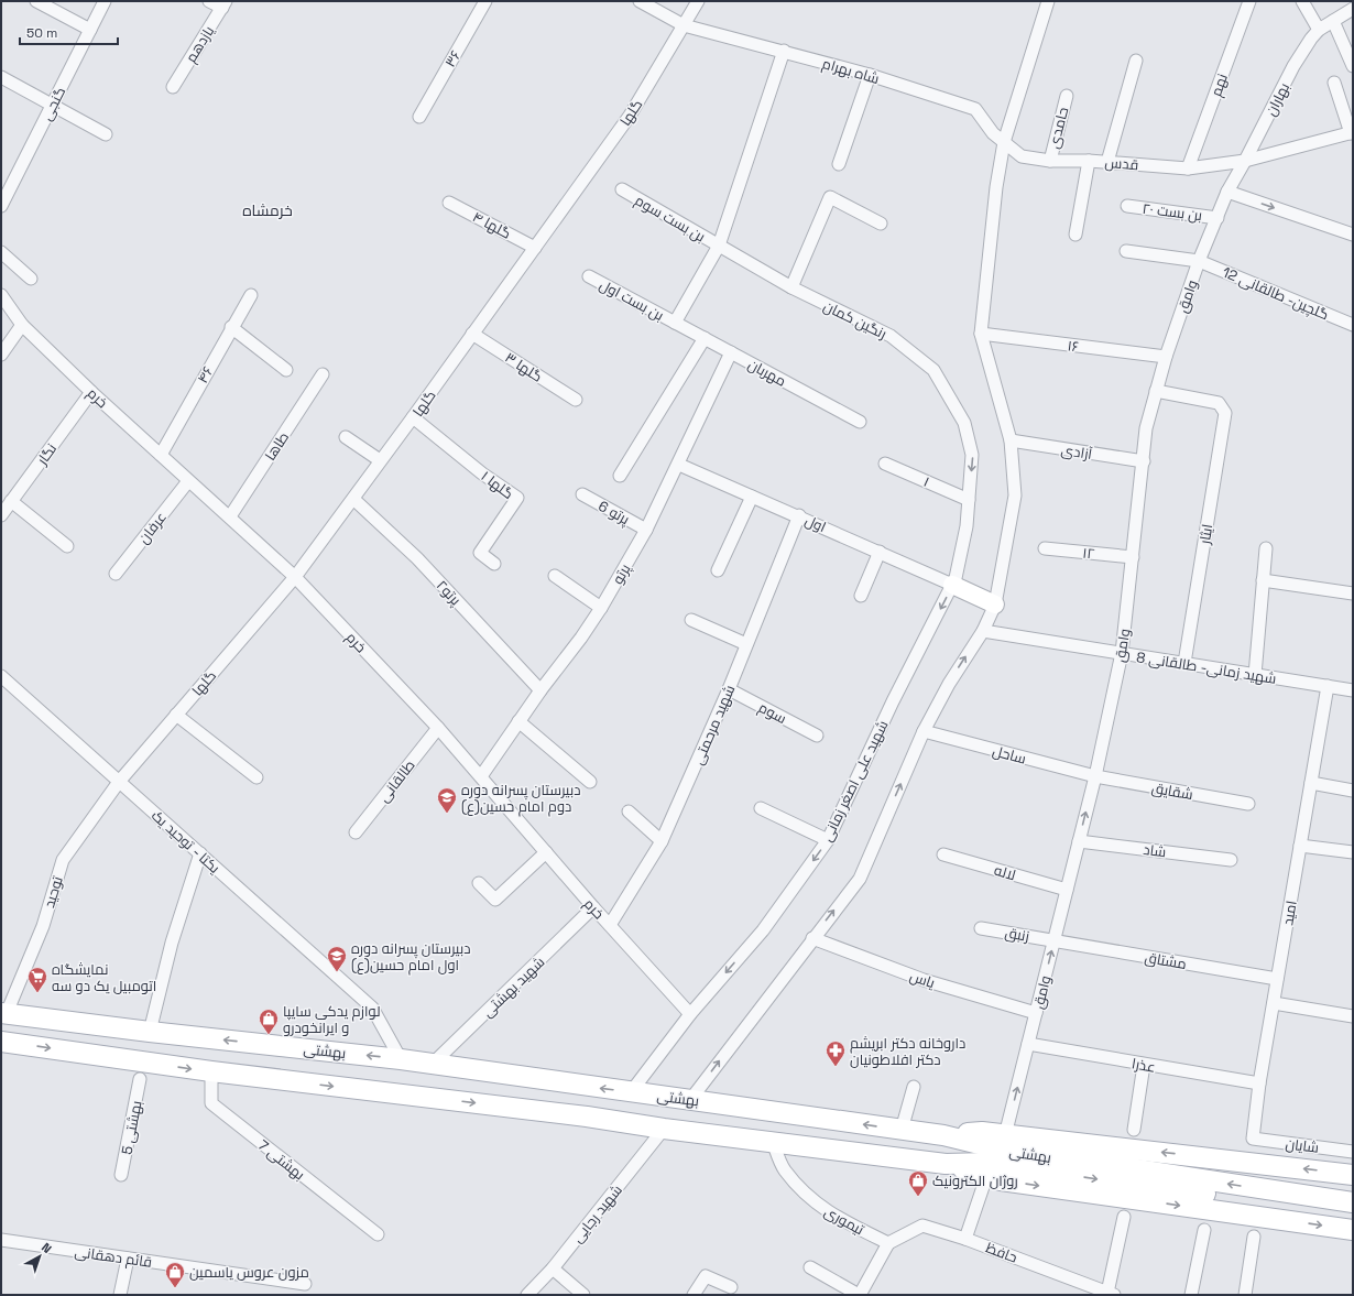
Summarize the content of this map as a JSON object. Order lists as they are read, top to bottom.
{
  "streets": {
    "main road": ["بهشتی"],
    "street": [
      "یازدهم",
      "۳۶",
      "شاه بهرام",
      "نهم",
      "بهاران",
      "گنجی",
      "گلها",
      "حامدی",
      "قدس",
      "بن بست ۲۰",
      "بن بست سوم",
      "گلها ۴",
      "گلچین- طالقانی 12",
      "وامق",
      "بن بست اول",
      "رنگین کمان",
      "۱۶",
      "گلها ۳",
      "مهربان",
      "۴۶",
      "خرم",
      "طاها",
      "آزادی",
      "نگار",
      "۱",
      "گلها ۱",
      "پرتو 6",
      "اول",
      "عرفان",
      "ایثار",
      "۱۲",
      "پرتو",
      "پرتو۲",
      "شهید زمانی- طالقانی 8",
      "سوم",
      "شهید مرحمتی",
      "ساحل",
      "طالقانی",
      "شهید علی اصغر زمانی",
      "شقایق",
      "یکتا - توحید یک",
      "شاد",
      "لاله",
      "توحید",
      "امید",
      "زنبق",
      "مشتاق",
      "یاس",
      "شهید بهشتی",
      "عذرا",
      "بهشتی 5",
      "شایان",
      "بهشتی 7",
      "شهید رجایی",
      "تیموری",
      "حافظ",
      "قائم دهقانی"
    ]
  },
  "crossings": [
    ["شاه بهرام", "گلها"],
    ["شاه بهرام", "قدس"],
    ["نهم", "قدس"],
    ["بهاران", "قدس"],
    ["بهاران", "وامق"],
    ["گلها", "گلها ۴"],
    ["گلها", "گلها ۳"],
    ["گلها", "خرم"],
    ["گلها", "گلها ۱"],
    ["گلها", "پرتو۲"],
    ["گلها", "یکتا - توحید یک"],
    ["گلها", "توحید"],
    ["حامدی", "قدس"],
    ["قدس", "وامق"],
    ["بن بست ۲۰", "وامق"],
    ["بن بست سوم", "رنگین کمان"],
    ["گلچین- طالقانی 12", "وامق"],
    ["وامق", "۱۶"],
    ["وامق", "آزادی"],
    ["وامق", "ایثار"],
    ["وامق", "۱۲"],
    ["وامق", "شهید زمانی- طالقانی 8"],
    ["وامق", "ساحل"],
    ["وامق", "شقایق"],
    ["وامق", "شاد"],
    ["وامق", "لاله"],
    ["وامق", "زنبق"],
    ["وامق", "مشتاق"],
    ["وامق", "یاس"],
    ["وامق", "عذرا"],
    ["بن بست اول", "مهربان"],
    ["رنگین کمان", "شهید علی اصغر زمانی"],
    ["مهربان", "پرتو"],
    ["۴۶", "خرم"],
    ["خرم", "طاها"],
    ["خرم", "نگار"],
    ["خرم", "عرفان"],
    ["خرم", "پرتو"],
    ["خرم", "شهید مرحمتی"],
    ["خرم", "طالقانی"],
    ["خرم", "شهید علی اصغر زمانی"],
    ["خرم", "شهید بهشتی"],
    ["۱", "شهید علی اصغر زمانی"],
    ["پرتو 6", "پرتو"],
    ["اول", "پرتو"],
    ["اول", "شهید مرحمتی"],
    ["اول", "شهید علی اصغر زمانی"],
    ["ایثار", "شهید زمانی- طالقانی 8"],
    ["پرتو", "پرتو۲"],
    ["شهید زمانی- طالقانی 8", "امید"],
    ["سوم", "شهید مرحمتی"],
    ["ساحل", "شقایق"],
    ["شهید علی اصغر زمانی", "بهشتی"],
    ["یکتا - توحید یک", "توحید"],
    ["یکتا - توحید یک", "بهشتی"],
    ["توحید", "بهشتی"],
    ["امید", "مشتاق"],
    ["امید", "عذرا"],
    ["امید", "شایان"],
    ["زنبق", "مشتاق"],
    ["شهید بهشتی", "بهشتی"],
    ["بهشتی", "بهشتی 7"],
    ["بهشتی", "شهید رجایی"],
    ["بهشتی", "تیموری"],
    ["تیموری", "حافظ"]
  ],
  "districts": ["خرمشاه"],
  "places": {
    "school or university": ["دبیرستان پسرانه دوره دوم امام حسین(ع)", "دبیرستان پسرانه دوره اول امام حسین(ع)"],
    "supermarket": ["نمایشگاه اتومبیل یک دو سه"],
    "shop": ["لوازم یدکی سایپا و ایرانخودرو", "روژان الکترونیک", "مزون عروس یاسمین"],
    "pharmacy": ["داروخانه دکتر ابریشم دکتر افلاطونیان"]
  },
  "scale_bar": "50 m",
  "north": "top right"
}
